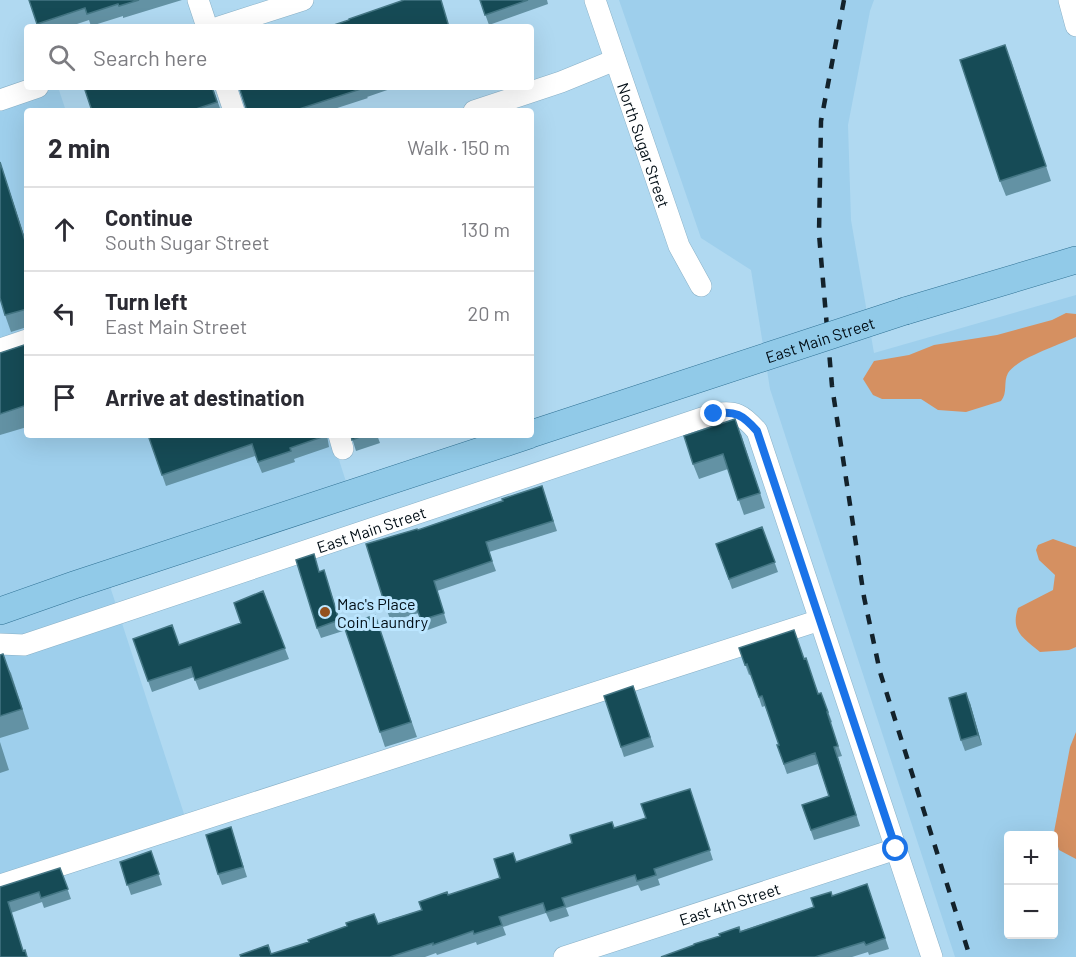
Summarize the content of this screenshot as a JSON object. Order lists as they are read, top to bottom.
{
  "streets": {
    "main road": ["East Main Street"],
    "street": ["North Sugar Street", "East 4th Street"]
  },
  "places": ["Mac's Place Coin Laundry"],
  "page": {
    "search": "Search here",
    "heading": ["2 min", "Walk · 150 m"],
    "list": [
      ["Continue", "South Sugar Street", "130 m"],
      ["Turn left", "East Main Street", "20 m"],
      "Arrive at destination"
    ],
    "map_buttons": ["+", "−"]
  }
}
